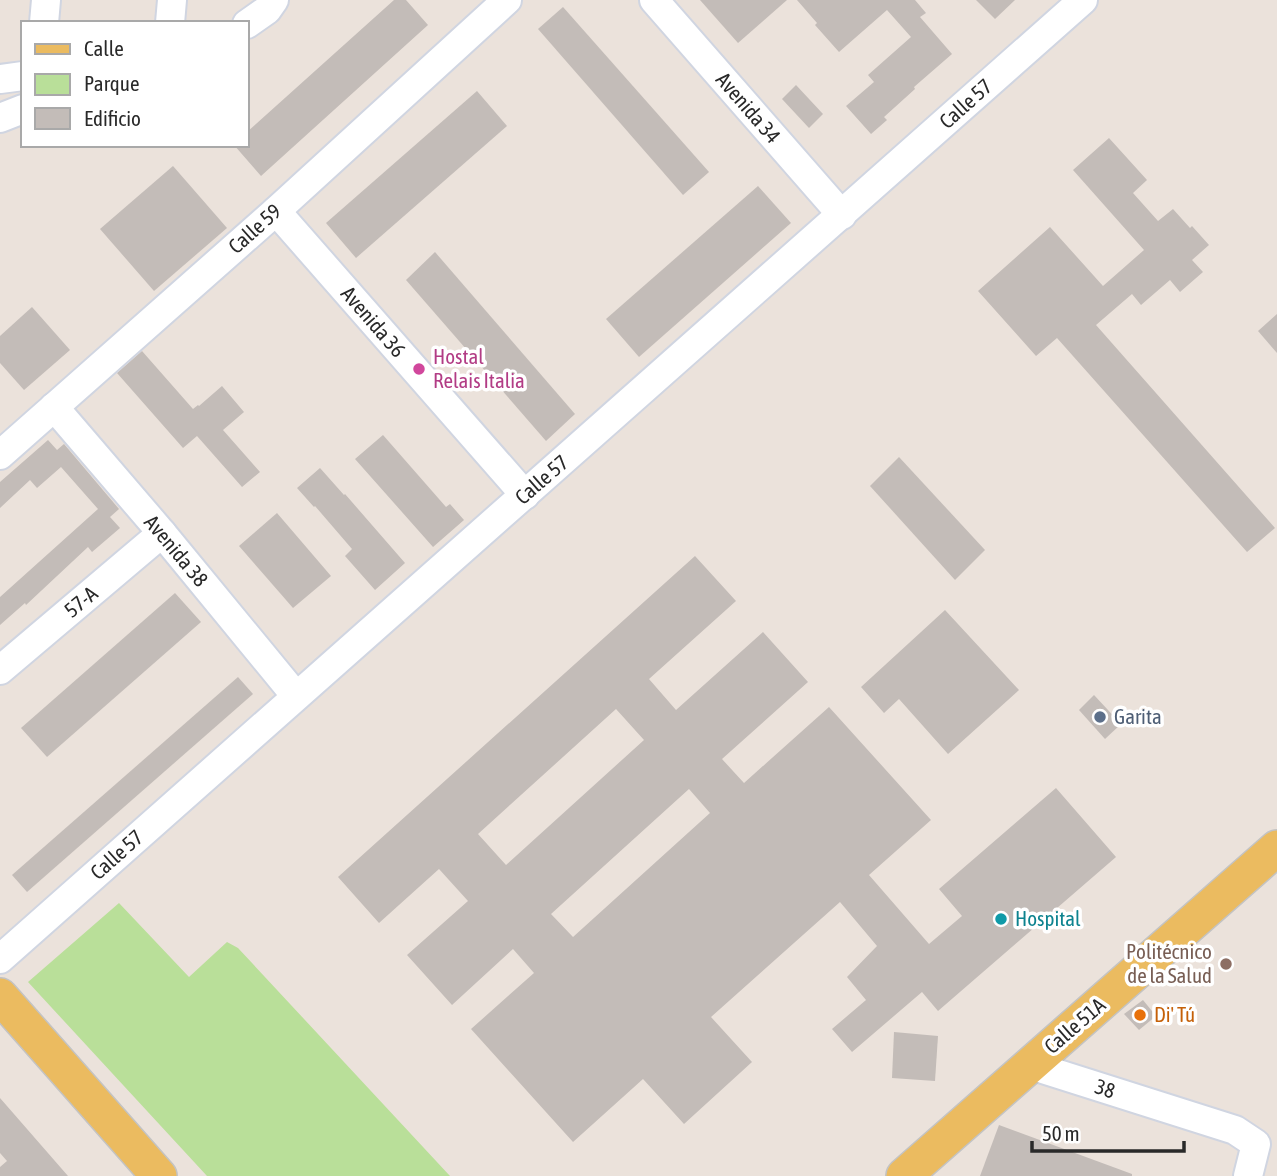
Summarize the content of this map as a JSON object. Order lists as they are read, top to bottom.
{
  "streets": {
    "main road": ["Calle 51A"],
    "street": [
      "Calle 57",
      "Avenida 34",
      "Calle 59",
      "Avenida 36",
      "Avenida 38",
      "57-A",
      "38"
    ]
  },
  "crossings": [
    ["Calle 57", "Avenida 34"],
    ["Calle 57", "Avenida 36"],
    ["Calle 57", "Avenida 38"],
    ["Calle 59", "Avenida 36"],
    ["Calle 59", "Avenida 38"],
    ["Avenida 38", "57-A"],
    ["Calle 51A", "38"]
  ],
  "places": [
    "Hostal Relais Italia",
    "Garita",
    "Hospital",
    "Politécnico de la Salud",
    "Di' Tú"
  ],
  "legend": ["Calle", "Parque", "Edificio"],
  "scale_bar": "50 m"
}
